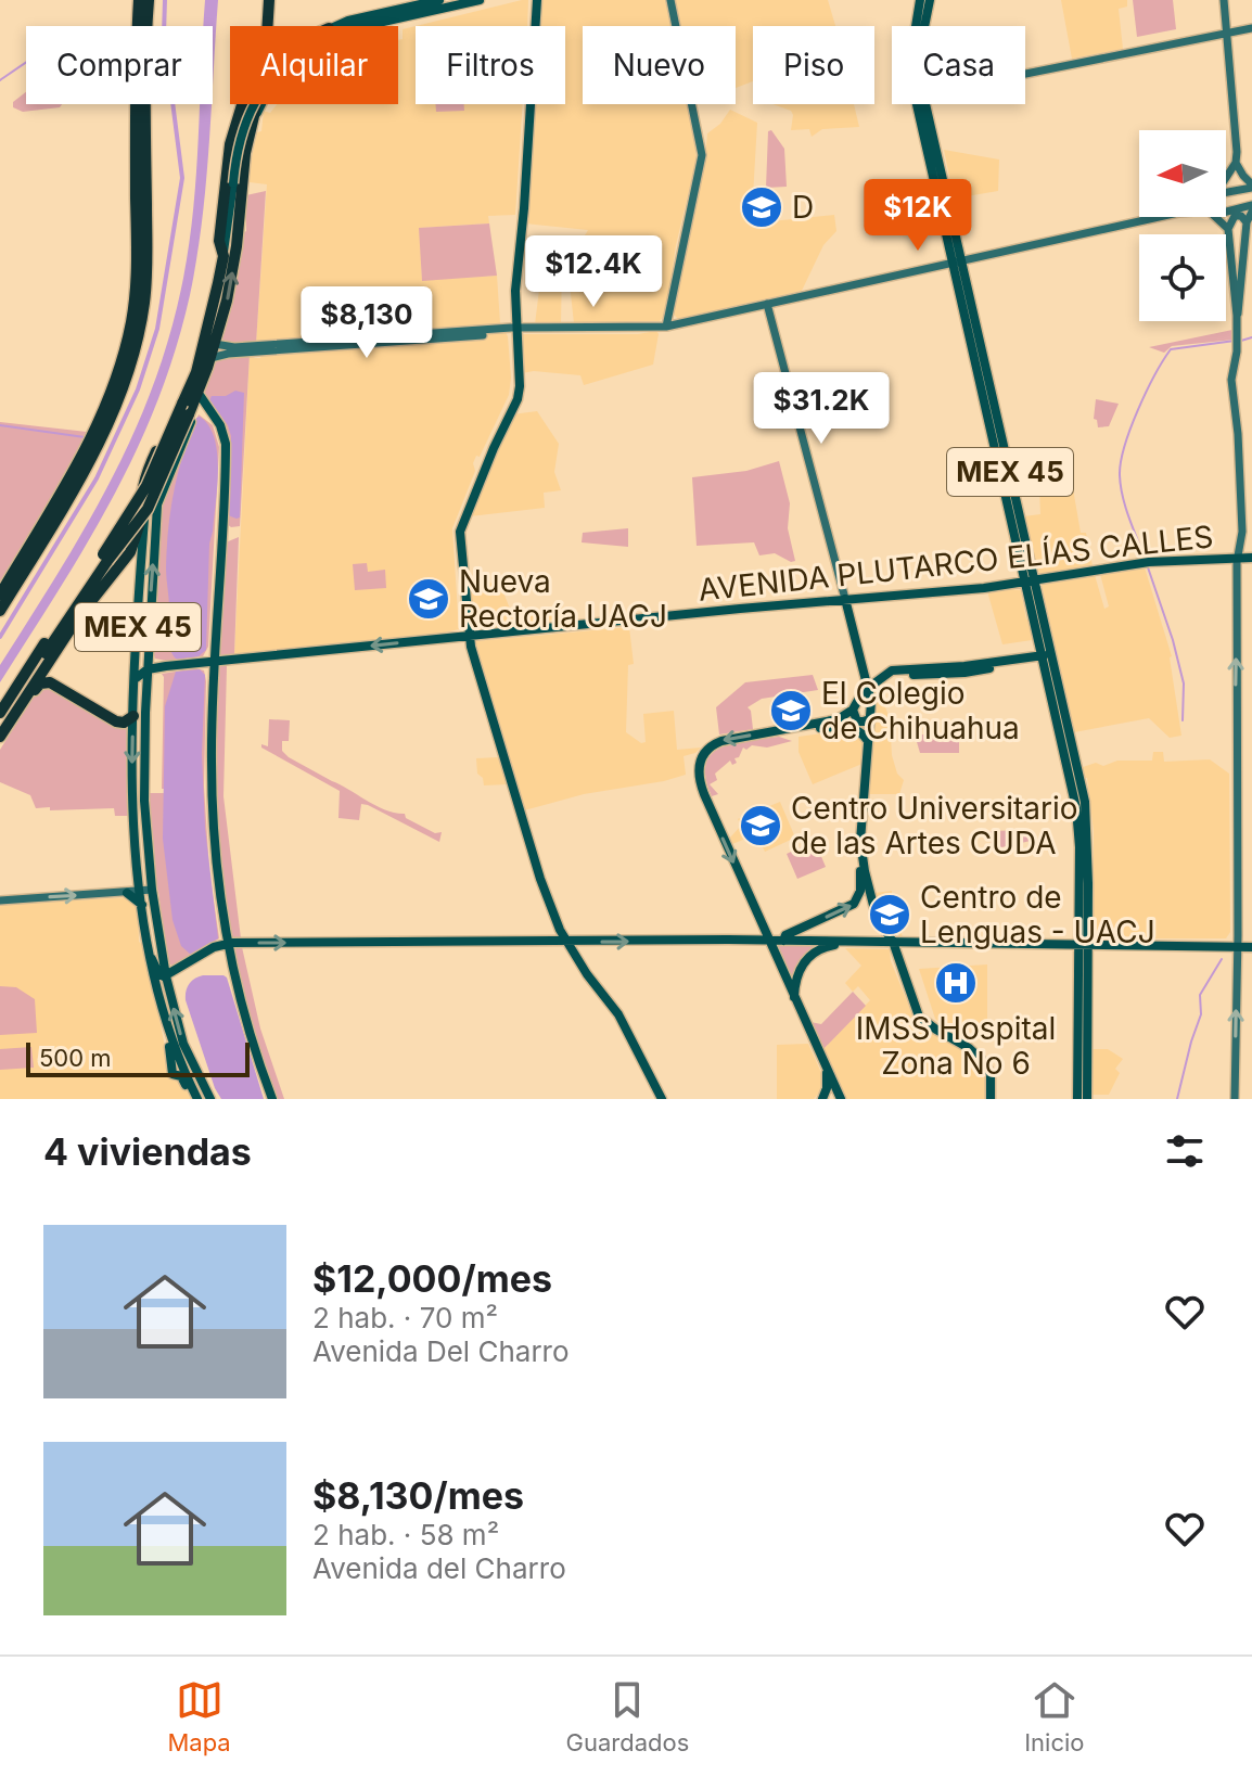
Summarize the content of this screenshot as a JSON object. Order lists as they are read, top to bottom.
{
  "streets": {
    "highway": ["MEX 45"],
    "main road": ["AVENIDA PLUTARCO ELÍAS CALLES"]
  },
  "crossings": [
    ["MEX 45", "AVENIDA PLUTARCO ELÍAS CALLES"]
  ],
  "places": {
    "school or university": [
      "D",
      "Nueva Rectoría UACJ",
      "El Colegio de Chihuahua",
      "Centro Universitario de las Artes CUDA",
      "Centro de Lenguas - UACJ"
    ],
    "hospital": ["IMSS Hospital Zona No 6"]
  },
  "scale_bar": "500 m",
  "north": "left",
  "page": {
    "chip": [
      "Comprar",
      "Alquilar",
      "Filtros",
      "Nuevo",
      "Piso",
      "Casa"
    ],
    "price": [
      "$12K",
      "$12.4K",
      "$8,130",
      "$31.2K"
    ],
    "scale": "500 m",
    "heading": "4 viviendas",
    "list": [
      {
        "name": "$12,000/mes",
        "note": "2 hab. · 70 m² · Avenida Del Charro"
      },
      {
        "name": "$8,130/mes",
        "note": "2 hab. · 58 m² · Avenida del Charro"
      }
    ],
    "tabs": ["Mapa", "Guardados", "Inicio"]
  }
}
